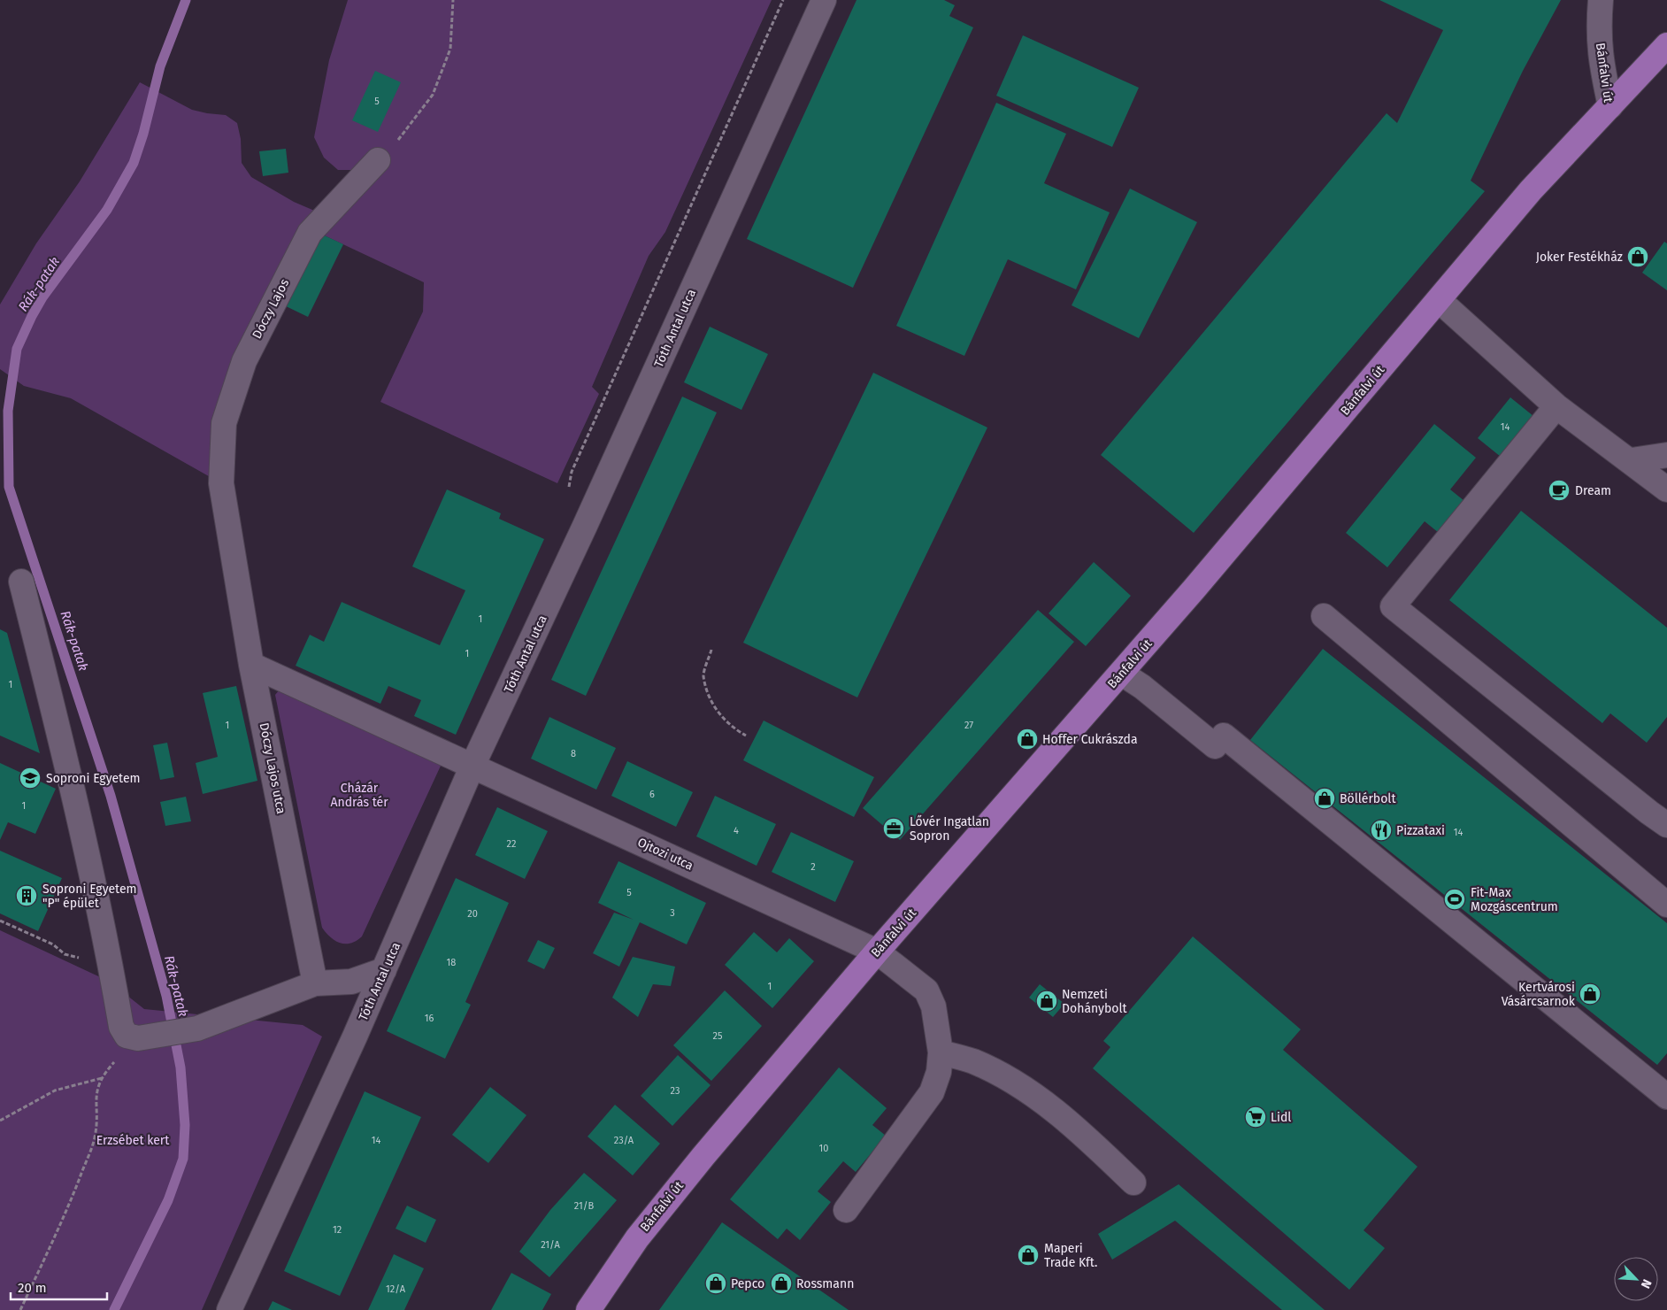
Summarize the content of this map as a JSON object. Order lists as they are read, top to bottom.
{
  "streets": {
    "main road": ["Bánfalvi út"],
    "street": [
      "Dóczy Lajos",
      "Tóth Antal utca",
      "Dóczy Lajos utca",
      "Ojtozi utca"
    ]
  },
  "crossings": [
    ["Bánfalvi út", "Ojtozi utca"],
    ["Dóczy Lajos", "Dóczy Lajos utca"],
    ["Tóth Antal utca", "Ojtozi utca"],
    ["Dóczy Lajos utca", "Ojtozi utca"]
  ],
  "water": ["Rák-patak"],
  "parks": ["Cházár András tér", "Erzsébet kert"],
  "places": {
    "shop": [
      "Joker Festékház",
      "Hoffer Cukrászda",
      "Böllérbolt",
      "Kertvárosi Vásárcsarnok",
      "Nemzeti Dohánybolt",
      "Maperi Trade Kft.",
      "Pepco",
      "Rossmann"
    ],
    "cafe": ["Dream"],
    "school or university": ["Soproni Egyetem"],
    "office": ["Lővér Ingatlan Sopron"],
    "restaurant": ["Pizzataxi"],
    "building": ["Soproni Egyetem \"P\" épület"],
    "sports": ["Fit-Max Mozgáscentrum"],
    "supermarket": ["Lidl"]
  },
  "house_numbers": [
    "5",
    "14",
    "1",
    "1",
    "1",
    "1",
    "27",
    "8",
    "6",
    "1",
    "4",
    "14",
    "22",
    "2",
    "5",
    "3",
    "20",
    "18",
    "1",
    "16",
    "25",
    "23",
    "14",
    "23/A",
    "10",
    "21/B",
    "12",
    "21/A",
    "12/A"
  ],
  "scale_bar": "20 m",
  "north": "bottom right"
}
